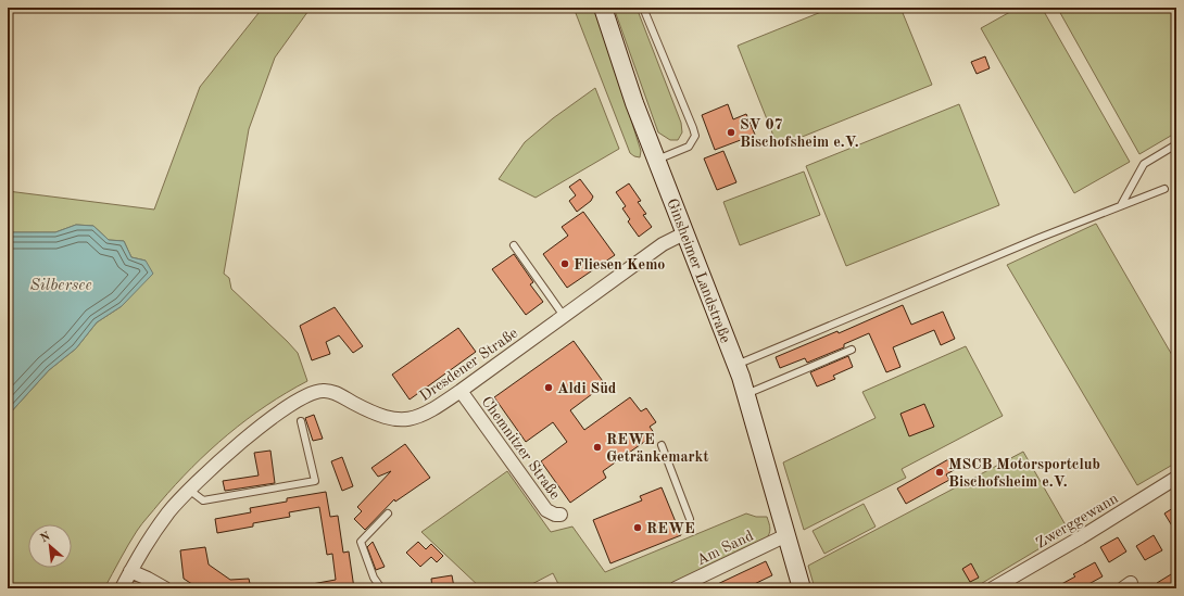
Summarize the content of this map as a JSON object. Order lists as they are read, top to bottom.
{
  "streets": {
    "main road": ["Ginsheimer Landstraße"],
    "street": [
      "Dresdener Straße",
      "Chemnitzer Straße",
      "Zwerggewann",
      "Am Sand"
    ]
  },
  "crossings": [
    ["Ginsheimer Landstraße", "Dresdener Straße"],
    ["Ginsheimer Landstraße", "Am Sand"],
    ["Dresdener Straße", "Chemnitzer Straße"]
  ],
  "water": ["Silbersee"],
  "places": [
    "SV 07 Bischofsheim e.V.",
    "Fliesen Kemo",
    "Aldi Süd",
    "REWE Getränkemarkt",
    "MSCB Motorsportclub Bischofsheim e.V.",
    "REWE"
  ],
  "north": "top left"
}
